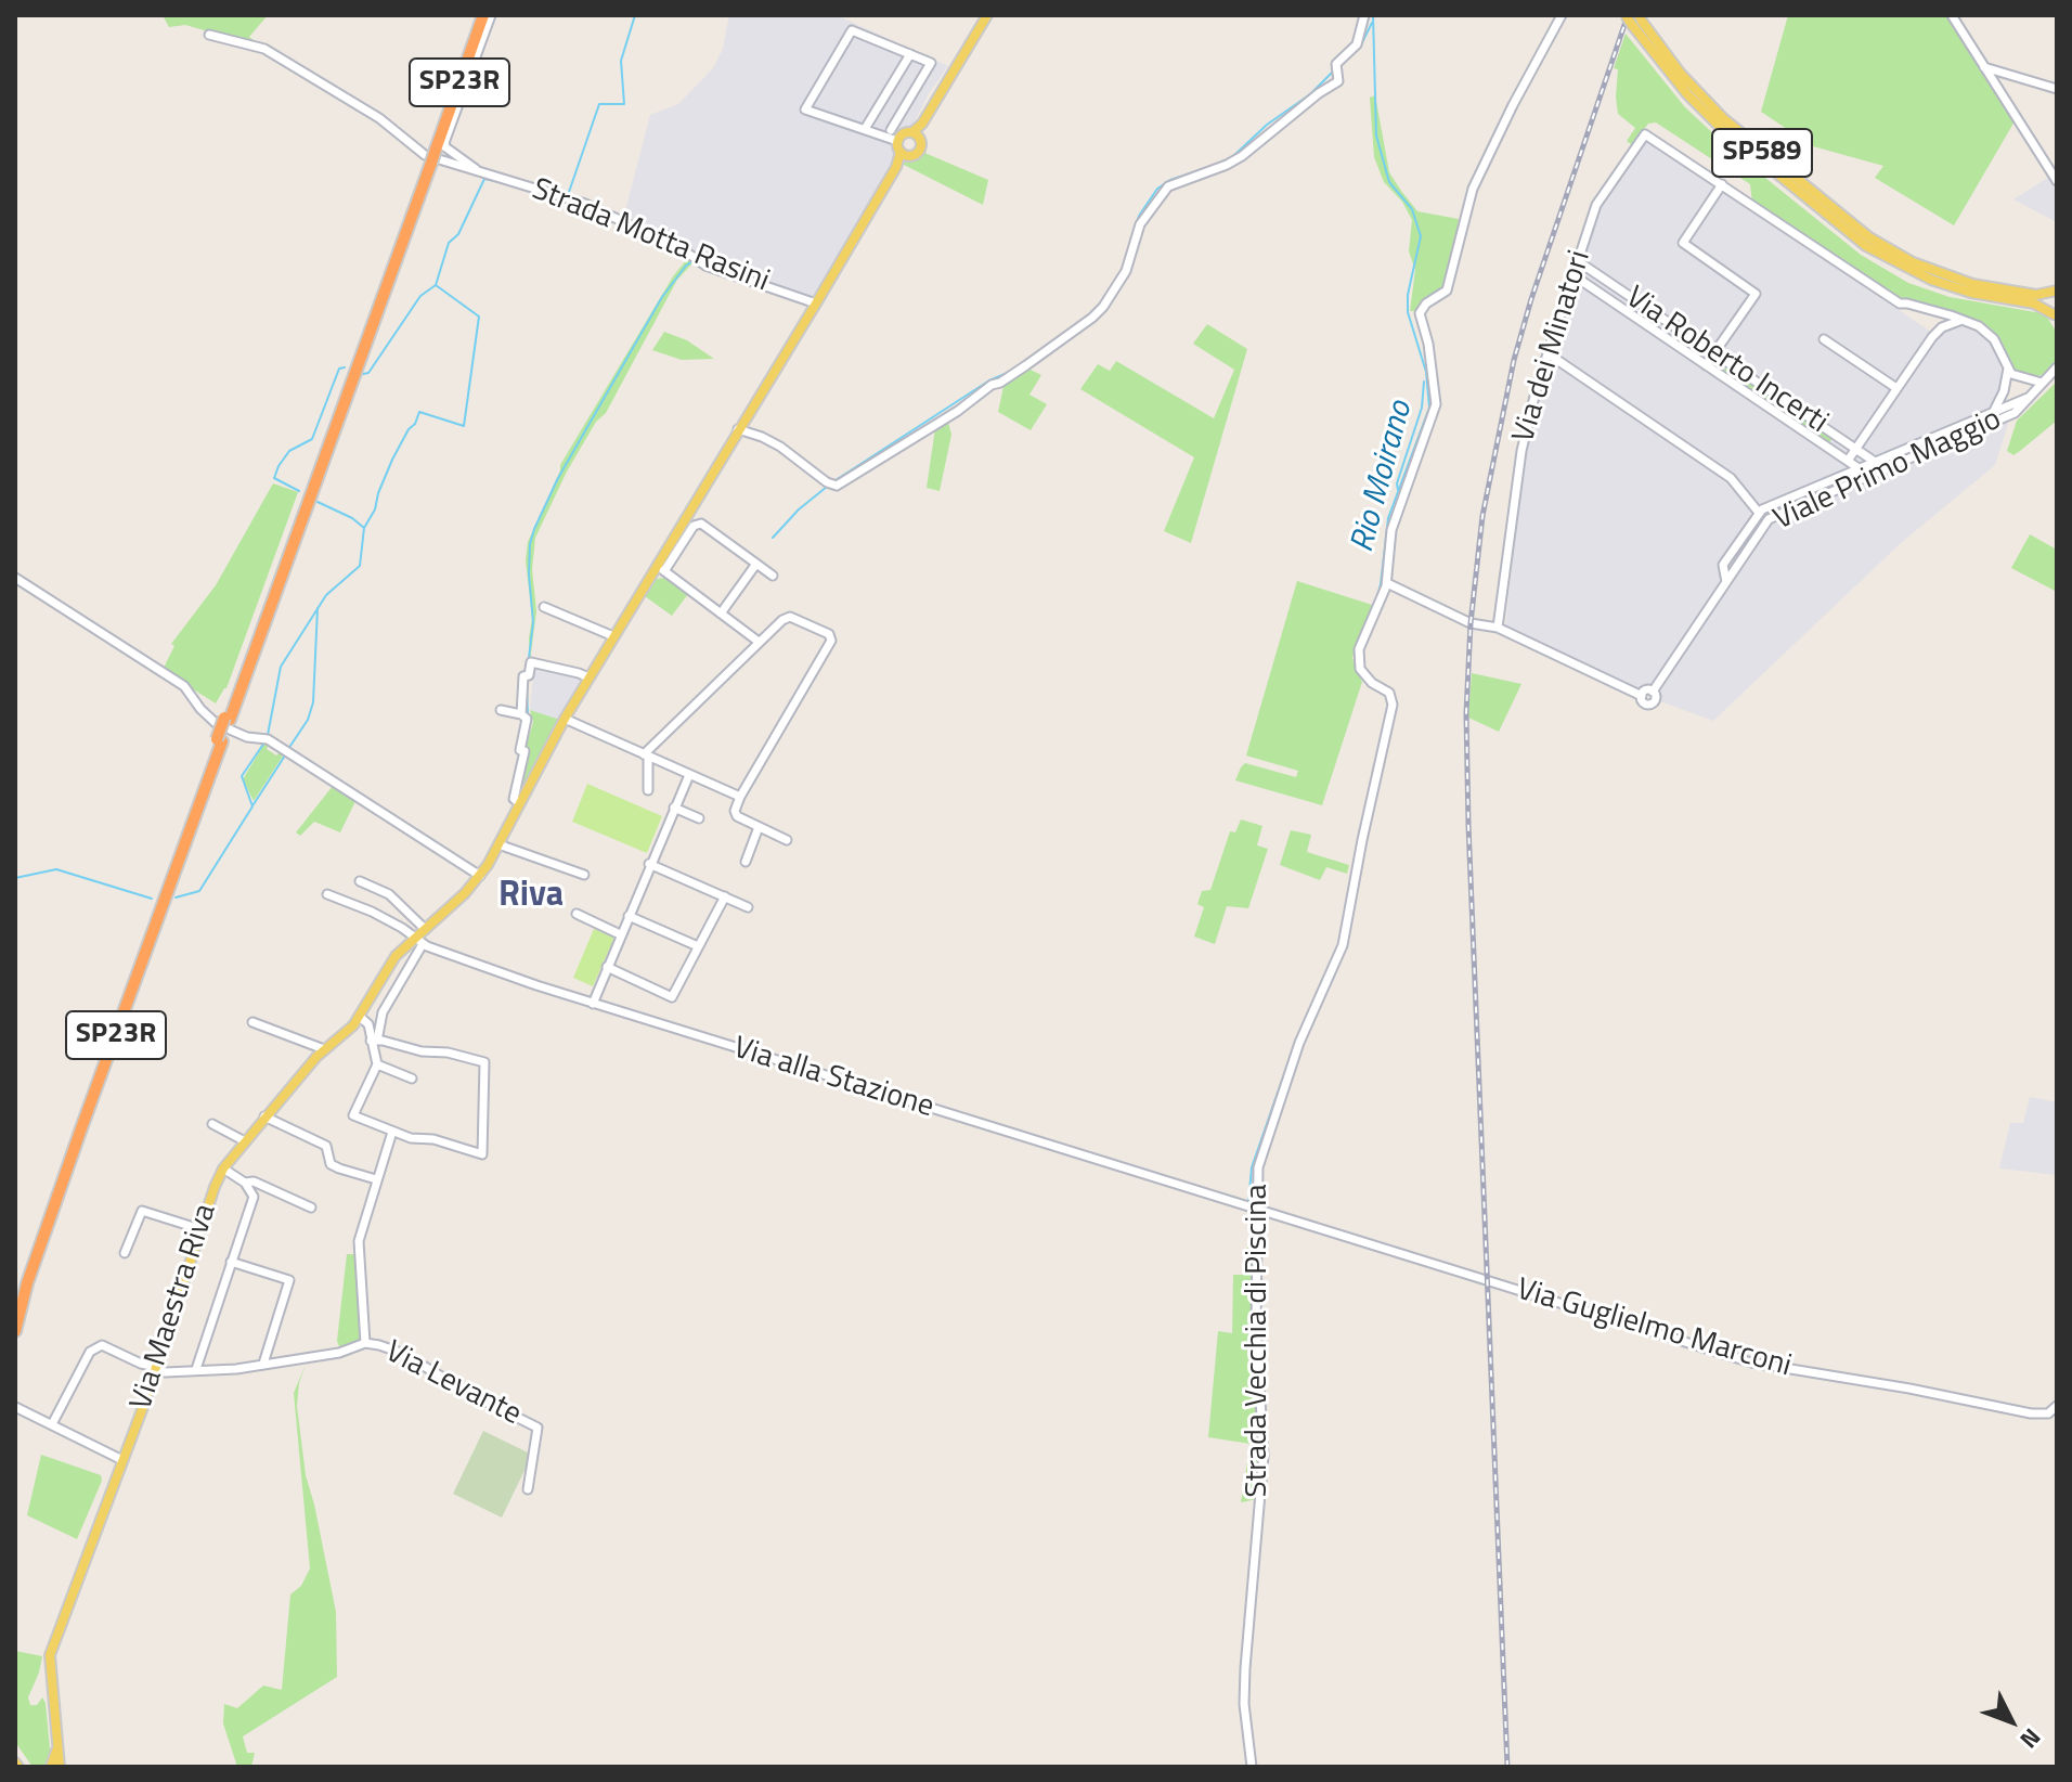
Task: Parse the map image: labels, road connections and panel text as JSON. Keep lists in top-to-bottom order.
{
  "streets": {
    "highway": ["SP23R"],
    "main road": ["SP589", "Via Maestra Riva"],
    "street": [
      "Strada Motta Rasini",
      "Via dei Minatori",
      "Via Roberto Incerti",
      "Viale Primo Maggio",
      "Via alla Stazione",
      "Via Guglielmo Marconi",
      "Strada Vecchia di Piscina",
      "Via Levante"
    ]
  },
  "crossings": [
    ["Strada Motta Rasini", "Via Maestra Riva"],
    ["Via dei Minatori", "Via Roberto Incerti"],
    ["Via Roberto Incerti", "Viale Primo Maggio"],
    ["Via alla Stazione", "Via Maestra Riva"],
    ["Via alla Stazione", "Via Guglielmo Marconi"],
    ["Via alla Stazione", "Strada Vecchia di Piscina"],
    ["Via Guglielmo Marconi", "Strada Vecchia di Piscina"]
  ],
  "districts": ["Riva"],
  "water": ["Rio Moirano"],
  "north": "bottom right"
}
